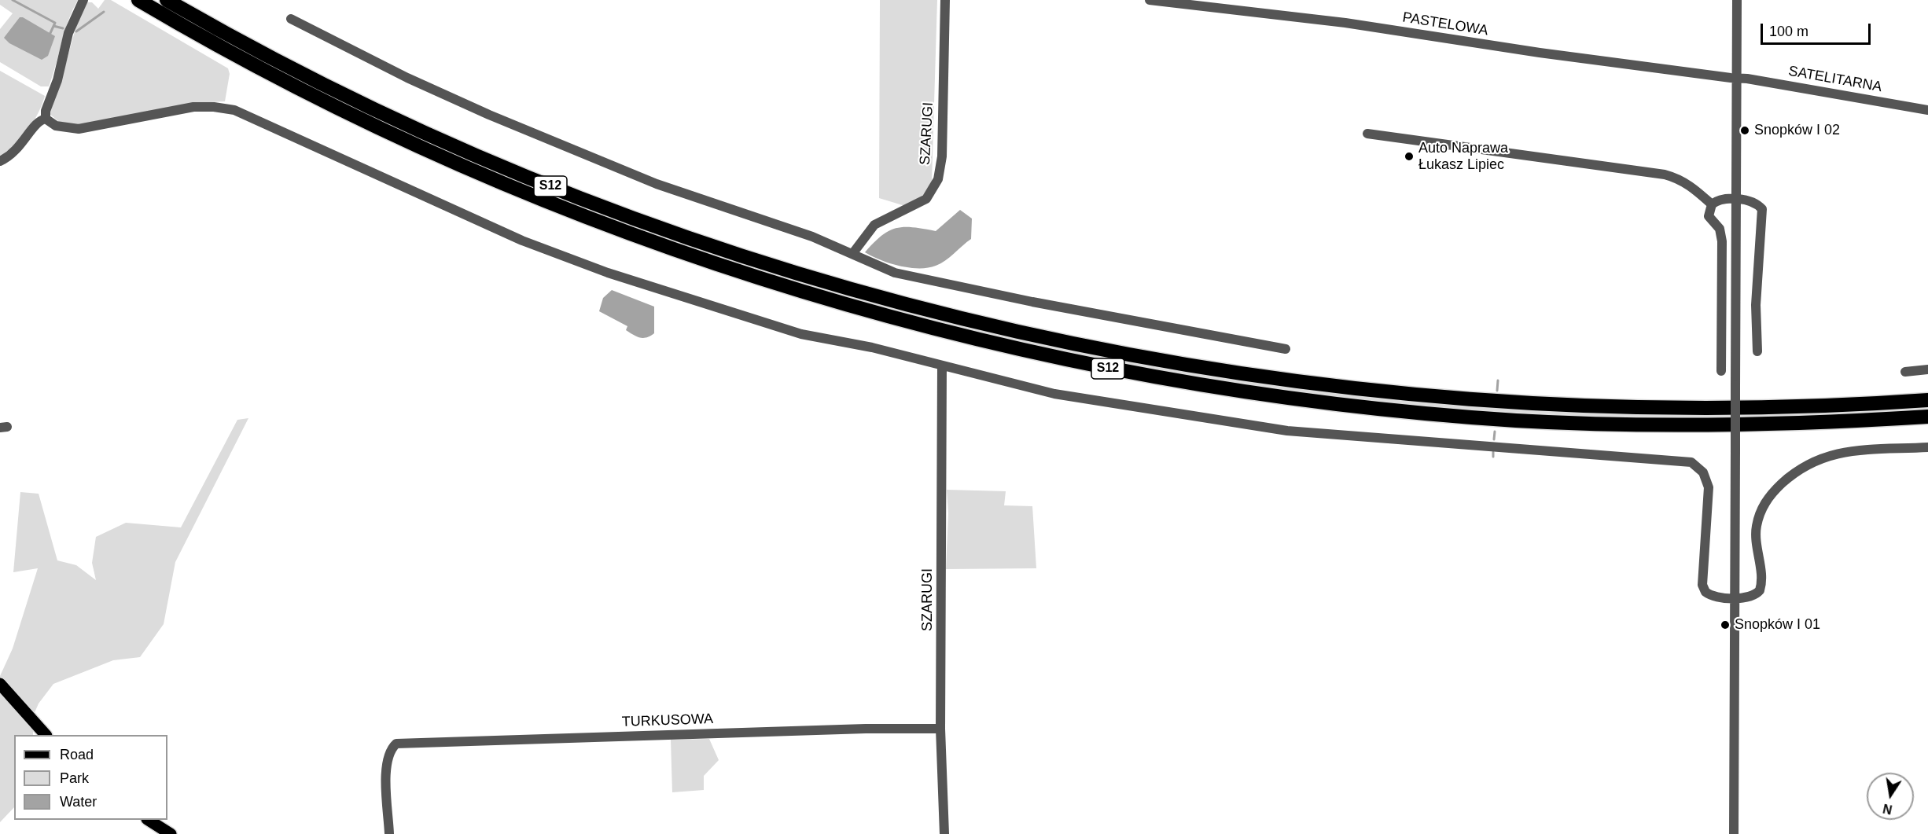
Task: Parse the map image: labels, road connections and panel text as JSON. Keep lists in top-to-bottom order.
{
  "streets": {
    "highway": ["S12"],
    "street": [
      "PASTELOWA",
      "SATELITARNA",
      "SZARUGI",
      "TURKUSOWA"
    ]
  },
  "crossings": [
    ["PASTELOWA", "SATELITARNA"],
    ["SZARUGI", "TURKUSOWA"]
  ],
  "places": ["Snopków I 02", "Auto Naprawa Łukasz Lipiec", "Snopków I 01"],
  "legend": ["Road", "Park", "Water"],
  "scale_bar": "100 m",
  "north": "bottom"
}
